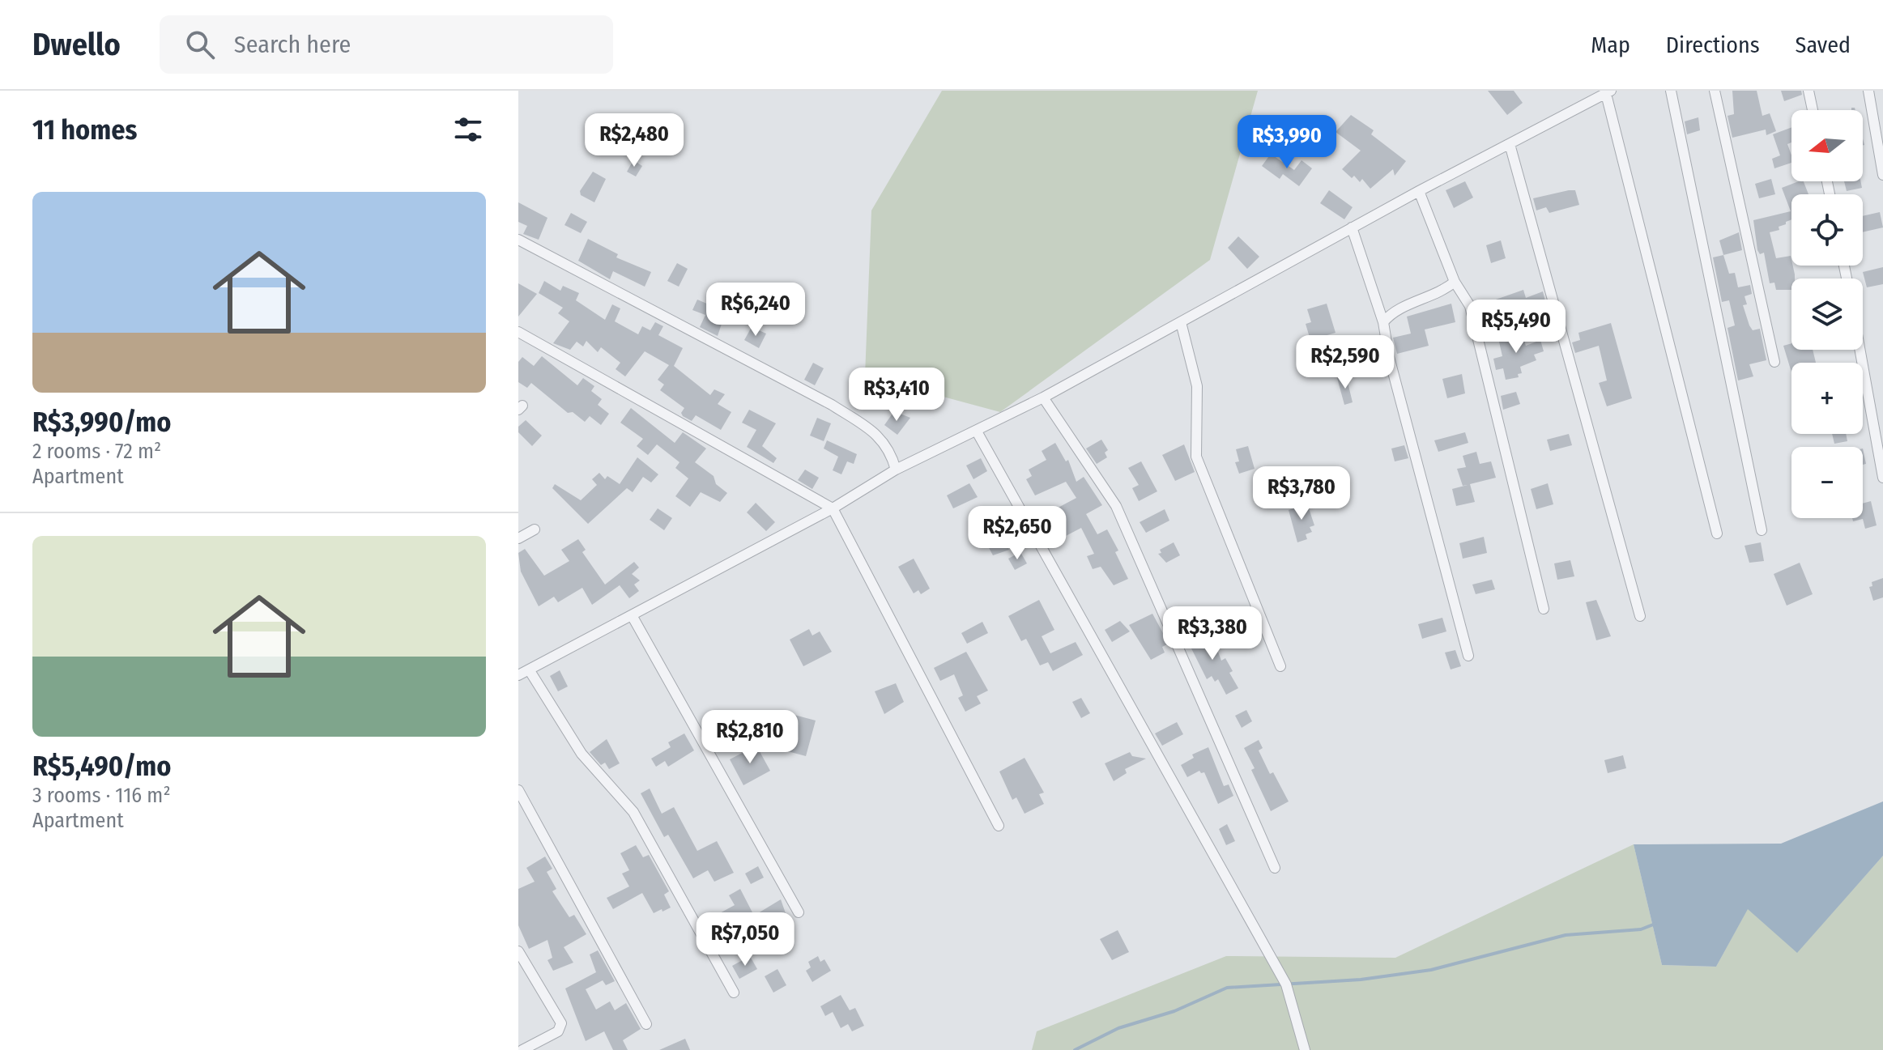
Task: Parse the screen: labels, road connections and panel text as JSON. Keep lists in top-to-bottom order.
{
  "north": "left",
  "page": {
    "header": "Dwello",
    "search": "Search here",
    "nav": ["Map", "Directions", "Saved"],
    "heading": "11 homes",
    "map_buttons": ["+", "−"],
    "price": [
      "R$2,480",
      "R$3,990",
      "R$6,240",
      "R$5,490",
      "R$2,590",
      "R$3,410",
      "R$3,780",
      "R$2,650",
      "R$3,380",
      "R$2,810",
      "R$7,050"
    ],
    "list": [
      {
        "name": "R$3,990/mo",
        "note": "2 rooms · 72 m² · Apartment"
      },
      {
        "name": "R$5,490/mo",
        "note": "3 rooms · 116 m² · Apartment"
      }
    ]
  }
}
